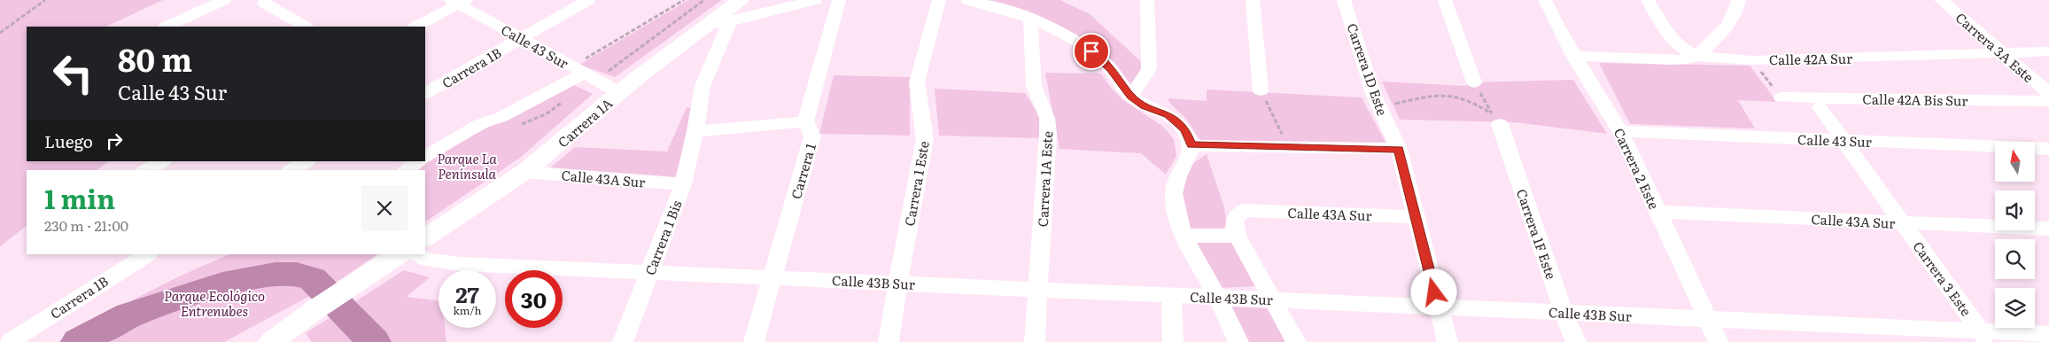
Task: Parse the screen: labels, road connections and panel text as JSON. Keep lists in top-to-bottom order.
{
  "streets": {
    "main road": ["Carrera 1A"],
    "street": [
      "Calle 43 Sur",
      "Carrera 3A Este",
      "Calle 42A Sur",
      "Carrera 1B",
      "Carrera 1D Este",
      "Calle 42A Bis Sur",
      "Carrera 2 Este",
      "Carrera 1",
      "Calle 43A Sur",
      "Carrera 1A Este",
      "Carrera 1 Este",
      "Carrera 1F Este",
      "Carrera 1 Bis",
      "Carrera 3 Este",
      "Calle 43B Sur"
    ]
  },
  "crossings": [
    ["Calle 43 Sur", "Carrera 1B"],
    ["Calle 43 Sur", "Carrera 1A"],
    ["Calle 43 Sur", "Carrera 2 Este"],
    ["Calle 43 Sur", "Carrera 3 Este"],
    ["Carrera 3A Este", "Calle 42A Sur"],
    ["Carrera 3A Este", "Calle 42A Bis Sur"],
    ["Calle 42A Sur", "Carrera 2 Este"],
    ["Carrera 1D Este", "Calle 43A Sur"],
    ["Carrera 1D Este", "Calle 43B Sur"],
    ["Carrera 1A", "Calle 43A Sur"],
    ["Carrera 2 Este", "Calle 43A Sur"],
    ["Carrera 2 Este", "Calle 43B Sur"],
    ["Carrera 1", "Calle 43B Sur"],
    ["Calle 43A Sur", "Carrera 1 Bis"],
    ["Calle 43A Sur", "Carrera 3 Este"],
    ["Carrera 1A Este", "Calle 43B Sur"],
    ["Carrera 1 Este", "Calle 43B Sur"],
    ["Carrera 1F Este", "Calle 43B Sur"],
    ["Carrera 1 Bis", "Calle 43B Sur"],
    ["Carrera 3 Este", "Calle 43B Sur"]
  ],
  "parks": ["Parque La Península", "Parque Ecológico Entrenubes"],
  "north": "top",
  "page": {
    "turn": ["80 m", "Calle 43 Sur"],
    "then": "Luego",
    "heading": ["1 min", "230 m · 21:00"],
    "speed": "27 km/h",
    "limit": "30"
  }
}
